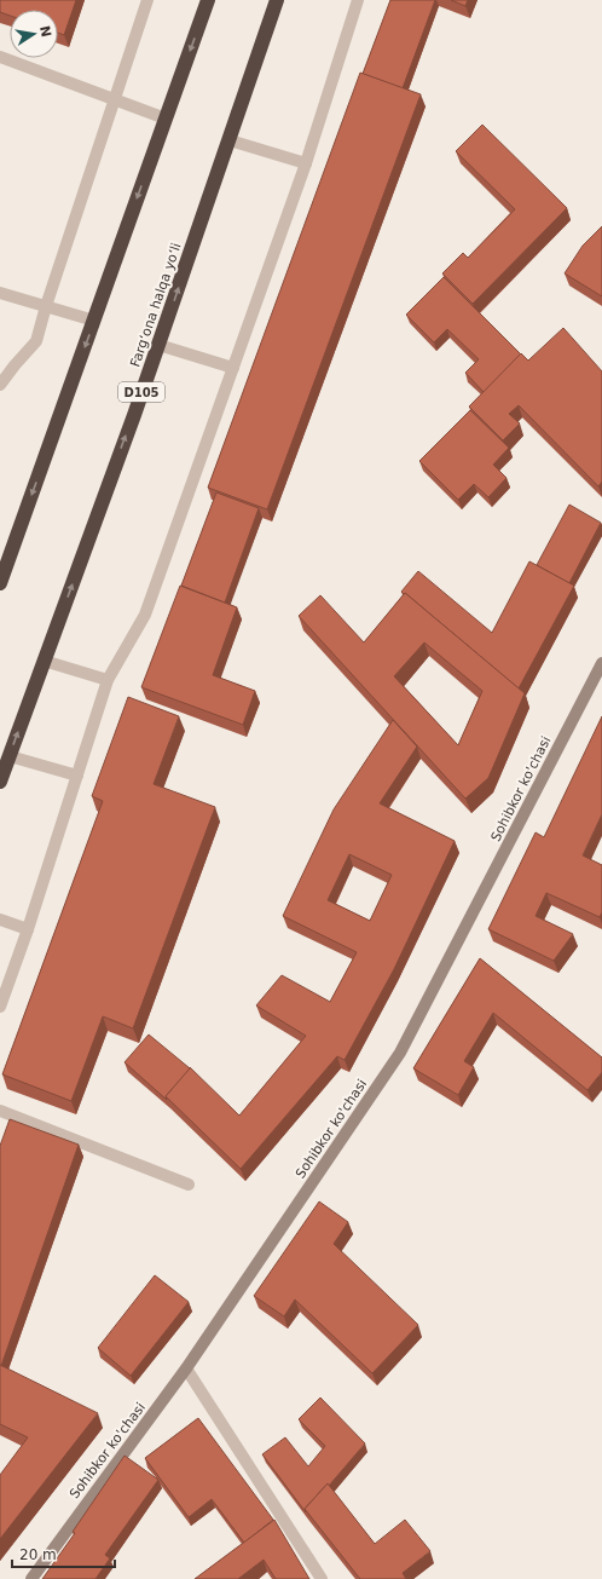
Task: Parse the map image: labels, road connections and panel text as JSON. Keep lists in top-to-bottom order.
{
  "streets": {
    "highway": ["Farg‘ona halqa yo‘li", "D105"],
    "street": ["Sohibkor ko'chasi"]
  },
  "scale_bar": "20 m",
  "north": "right"
}
